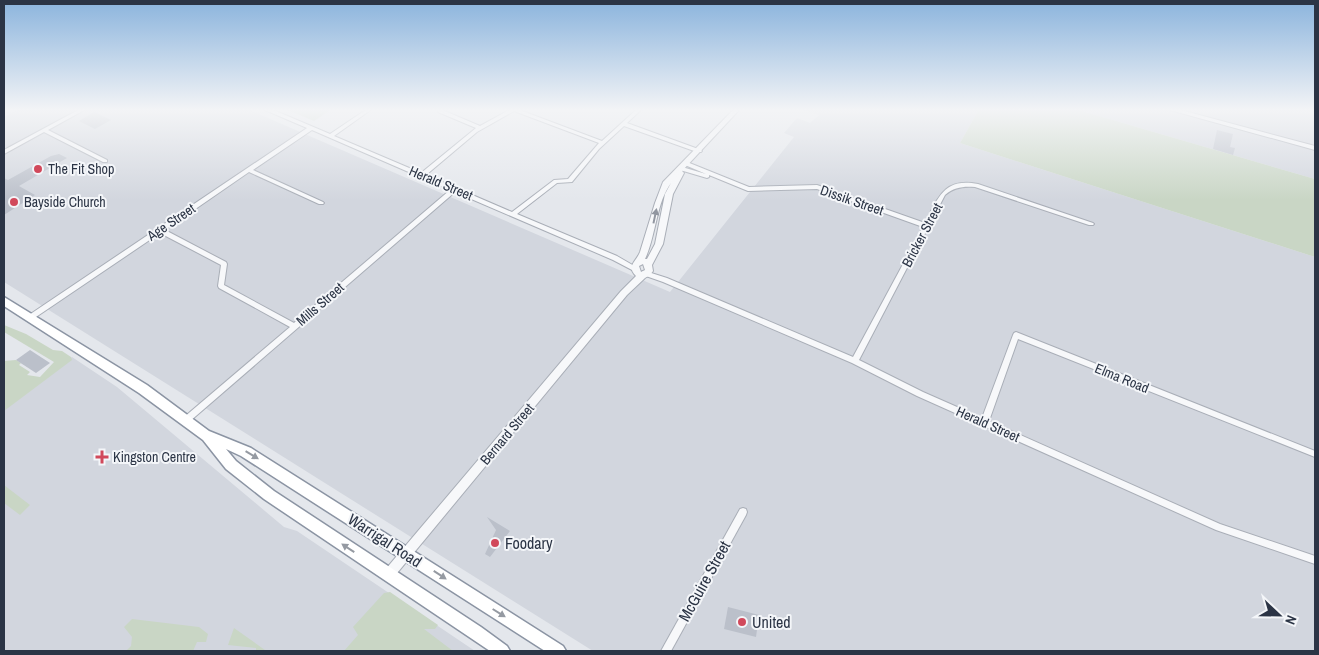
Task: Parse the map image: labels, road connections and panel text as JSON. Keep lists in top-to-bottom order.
{
  "streets": {
    "highway": ["Warrigal Road"],
    "street": [
      "Herald Street",
      "Dissik Street",
      "Age Street",
      "Bricker Street",
      "Mills Street",
      "Elma Road",
      "Bernard Street",
      "McGuire Street"
    ]
  },
  "crossings": [
    ["Herald Street", "Bricker Street"],
    ["Herald Street", "Mills Street"],
    ["Herald Street", "Elma Road"],
    ["Herald Street", "Bernard Street"],
    ["Dissik Street", "Bricker Street"],
    ["Dissik Street", "Bernard Street"],
    ["Age Street", "Warrigal Road"],
    ["Mills Street", "Warrigal Road"],
    ["Bernard Street", "Warrigal Road"]
  ],
  "places": {
    "other": [
      "The Fit Shop",
      "Bayside Church",
      "Foodary",
      "United"
    ],
    "health": ["Kingston Centre"]
  },
  "north": "right"
}
